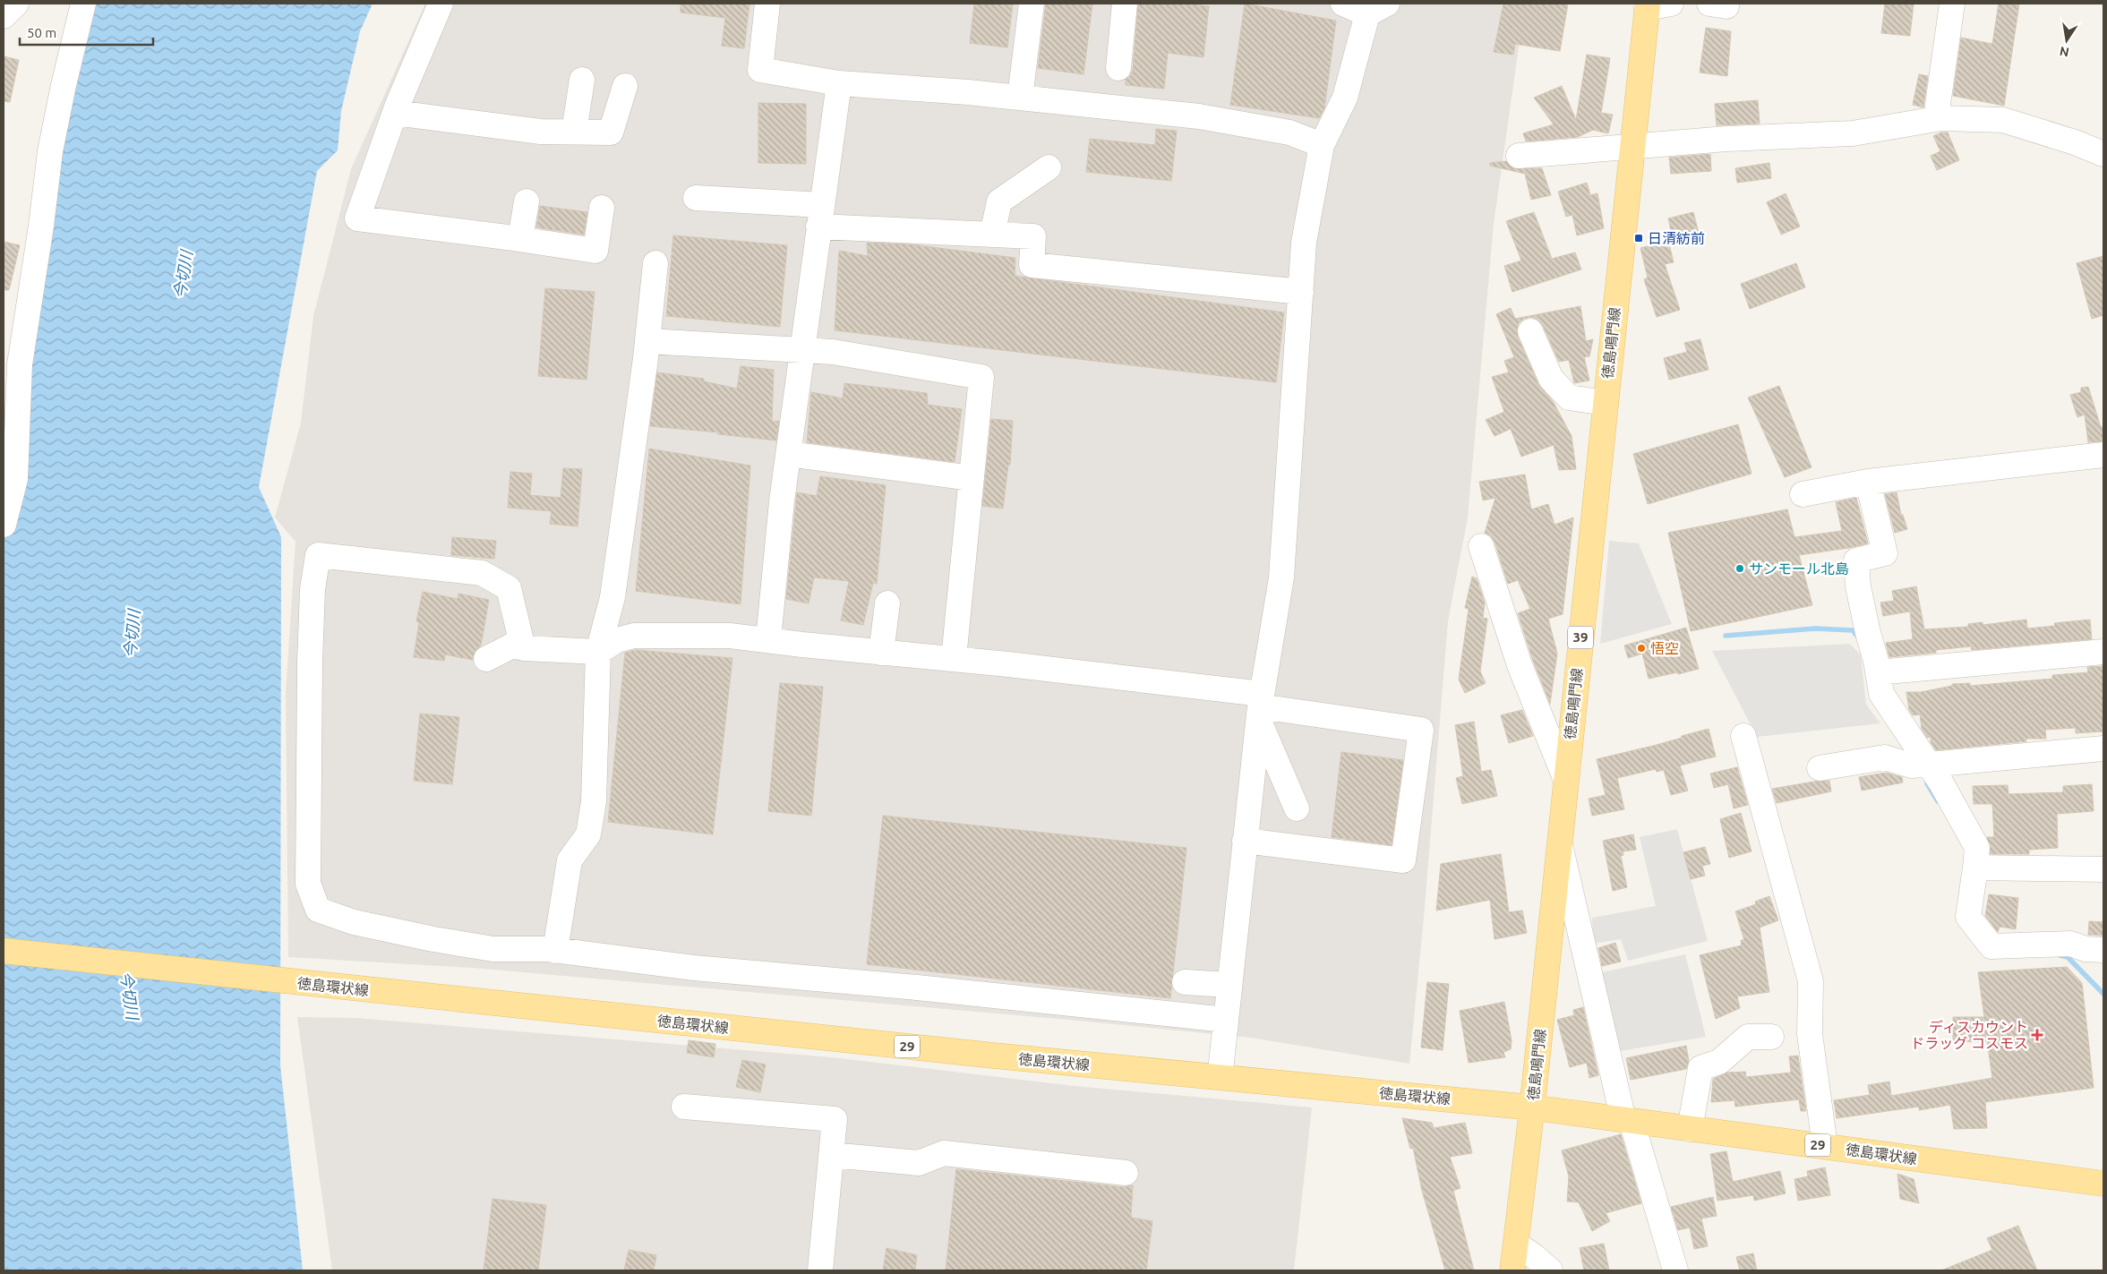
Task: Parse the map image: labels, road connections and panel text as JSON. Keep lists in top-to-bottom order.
{
  "streets": {
    "main road": [
      "徳島鳴門線",
      "39",
      "徳島環状線",
      "29"
    ]
  },
  "crossings": [
    ["徳島鳴門線", "徳島環状線"]
  ],
  "water": ["今切川"],
  "places": {
    "transit": ["日清紡前"],
    "other": ["サンモール北島", "悟空"],
    "health": ["ディスカウント ドラッグ コスモス"]
  },
  "scale_bar": "50 m",
  "north": "bottom"
}
